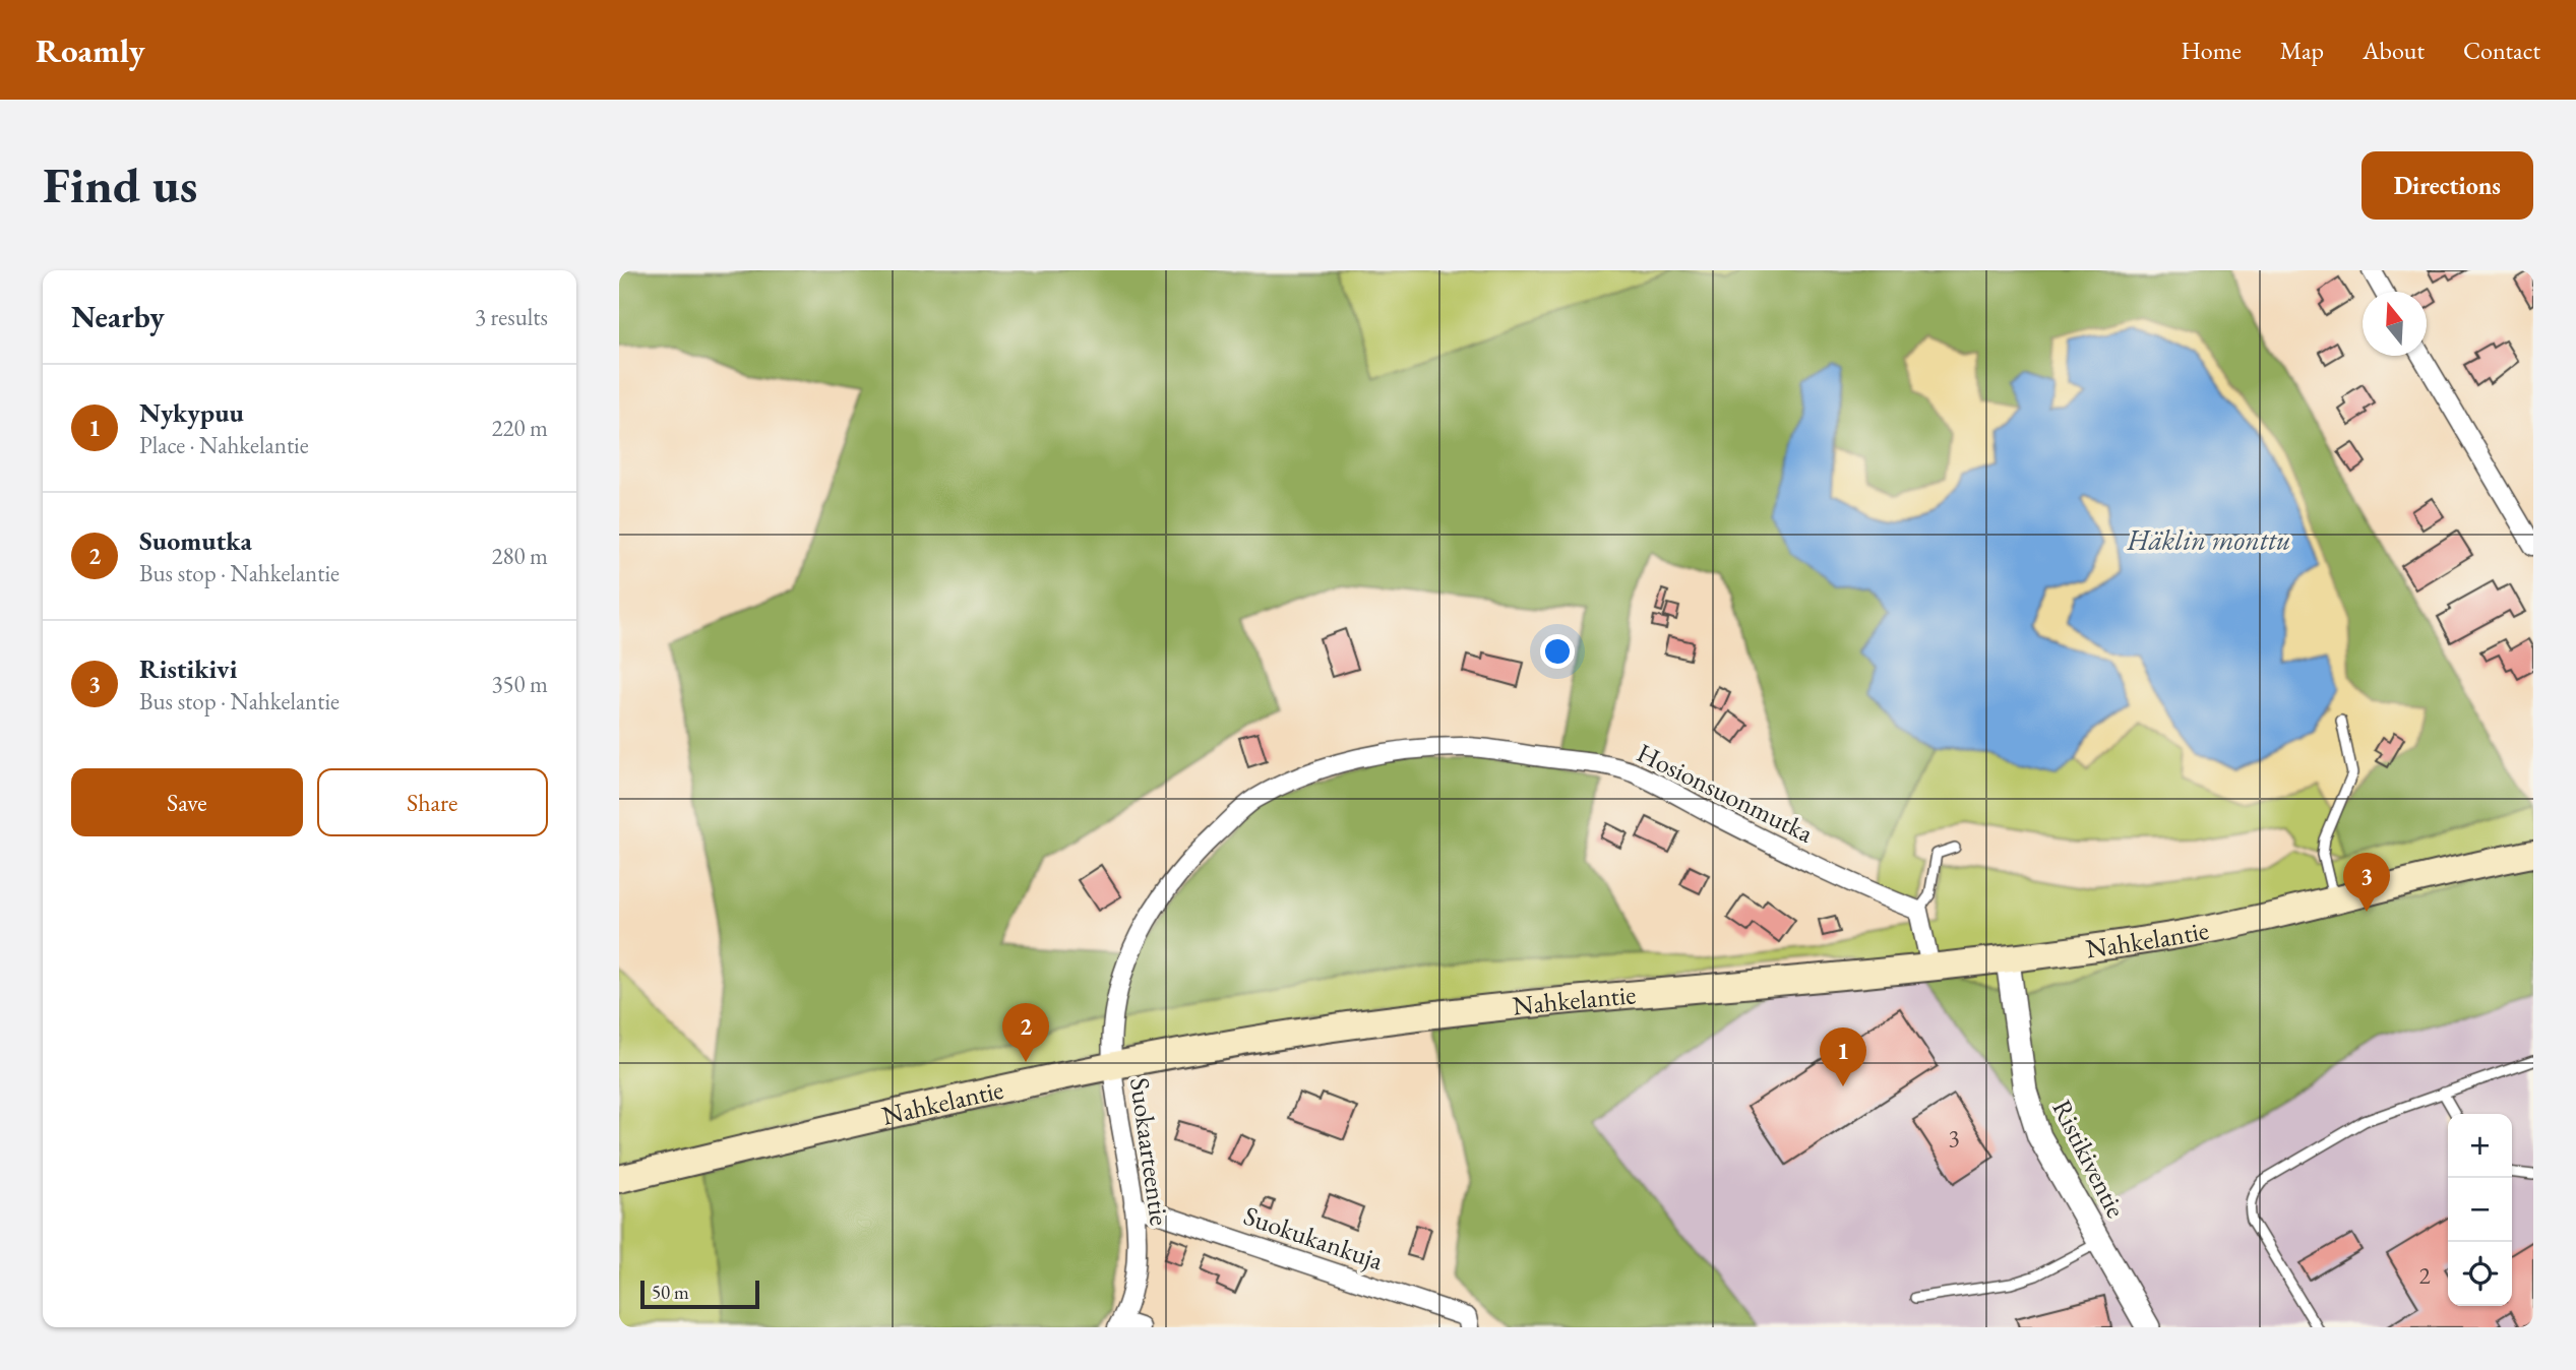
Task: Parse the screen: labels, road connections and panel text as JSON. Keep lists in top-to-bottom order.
{
  "streets": {
    "main road": ["Nahkelantie"],
    "street": [
      "Hosionsuonmutka",
      "Suokaarteentie",
      "Ristikiventie",
      "Suokukankuja"
    ]
  },
  "crossings": [
    ["Hosionsuonmutka", "Nahkelantie"],
    ["Hosionsuonmutka", "Suokaarteentie"],
    ["Nahkelantie", "Suokaarteentie"],
    ["Nahkelantie", "Ristikiventie"],
    ["Suokaarteentie", "Suokukankuja"]
  ],
  "water": ["Häklin monttu"],
  "house_numbers": ["3", "2"],
  "scale_bar": "50 m",
  "north": "top",
  "page": {
    "header": "Roamly",
    "nav": [
      "Home",
      "Map",
      "About",
      "Contact"
    ],
    "buttons": [
      "Directions",
      ["Save", "Share"]
    ],
    "title": "Find us",
    "heading": ["Nearby", "3 results"],
    "list": [
      {
        "mark": "1",
        "name": "Nykypuu",
        "note": "Place · Nahkelantie",
        "value": "220 m"
      },
      {
        "mark": "2",
        "name": "Suomutka",
        "note": "Bus stop · Nahkelantie",
        "value": "280 m"
      },
      {
        "mark": "3",
        "name": "Ristikivi",
        "note": "Bus stop · Nahkelantie",
        "value": "350 m"
      }
    ],
    "pins": ["3", "2", "1"],
    "map_buttons": ["+", "−"],
    "scale": "50 m"
  }
}
